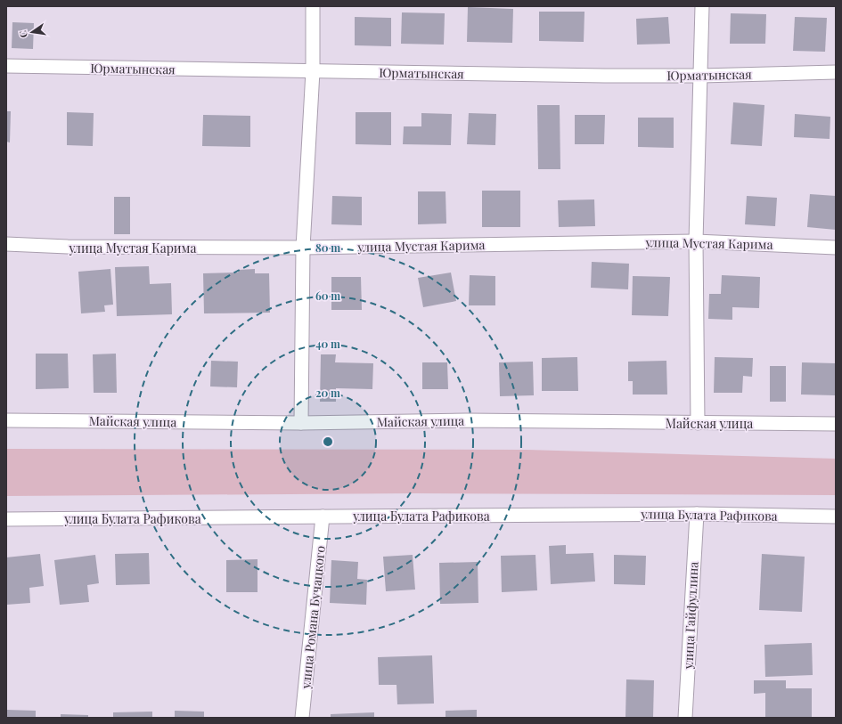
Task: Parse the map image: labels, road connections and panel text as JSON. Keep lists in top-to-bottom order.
{
  "streets": {
    "street": [
      "Юрматынская",
      "улица Мустая Карима",
      "Майская улица",
      "улица Булата Рафикова",
      "улица Гайфуллина",
      "улица Романа Бучацкого"
    ]
  },
  "crossings": [
    ["улица Булата Рафикова", "улица Гайфуллина"],
    ["улица Булата Рафикова", "улица Романа Бучацкого"]
  ],
  "north": "left",
  "rings": [
    "80 m",
    "60 m",
    "40 m",
    "20 m"
  ]
}
